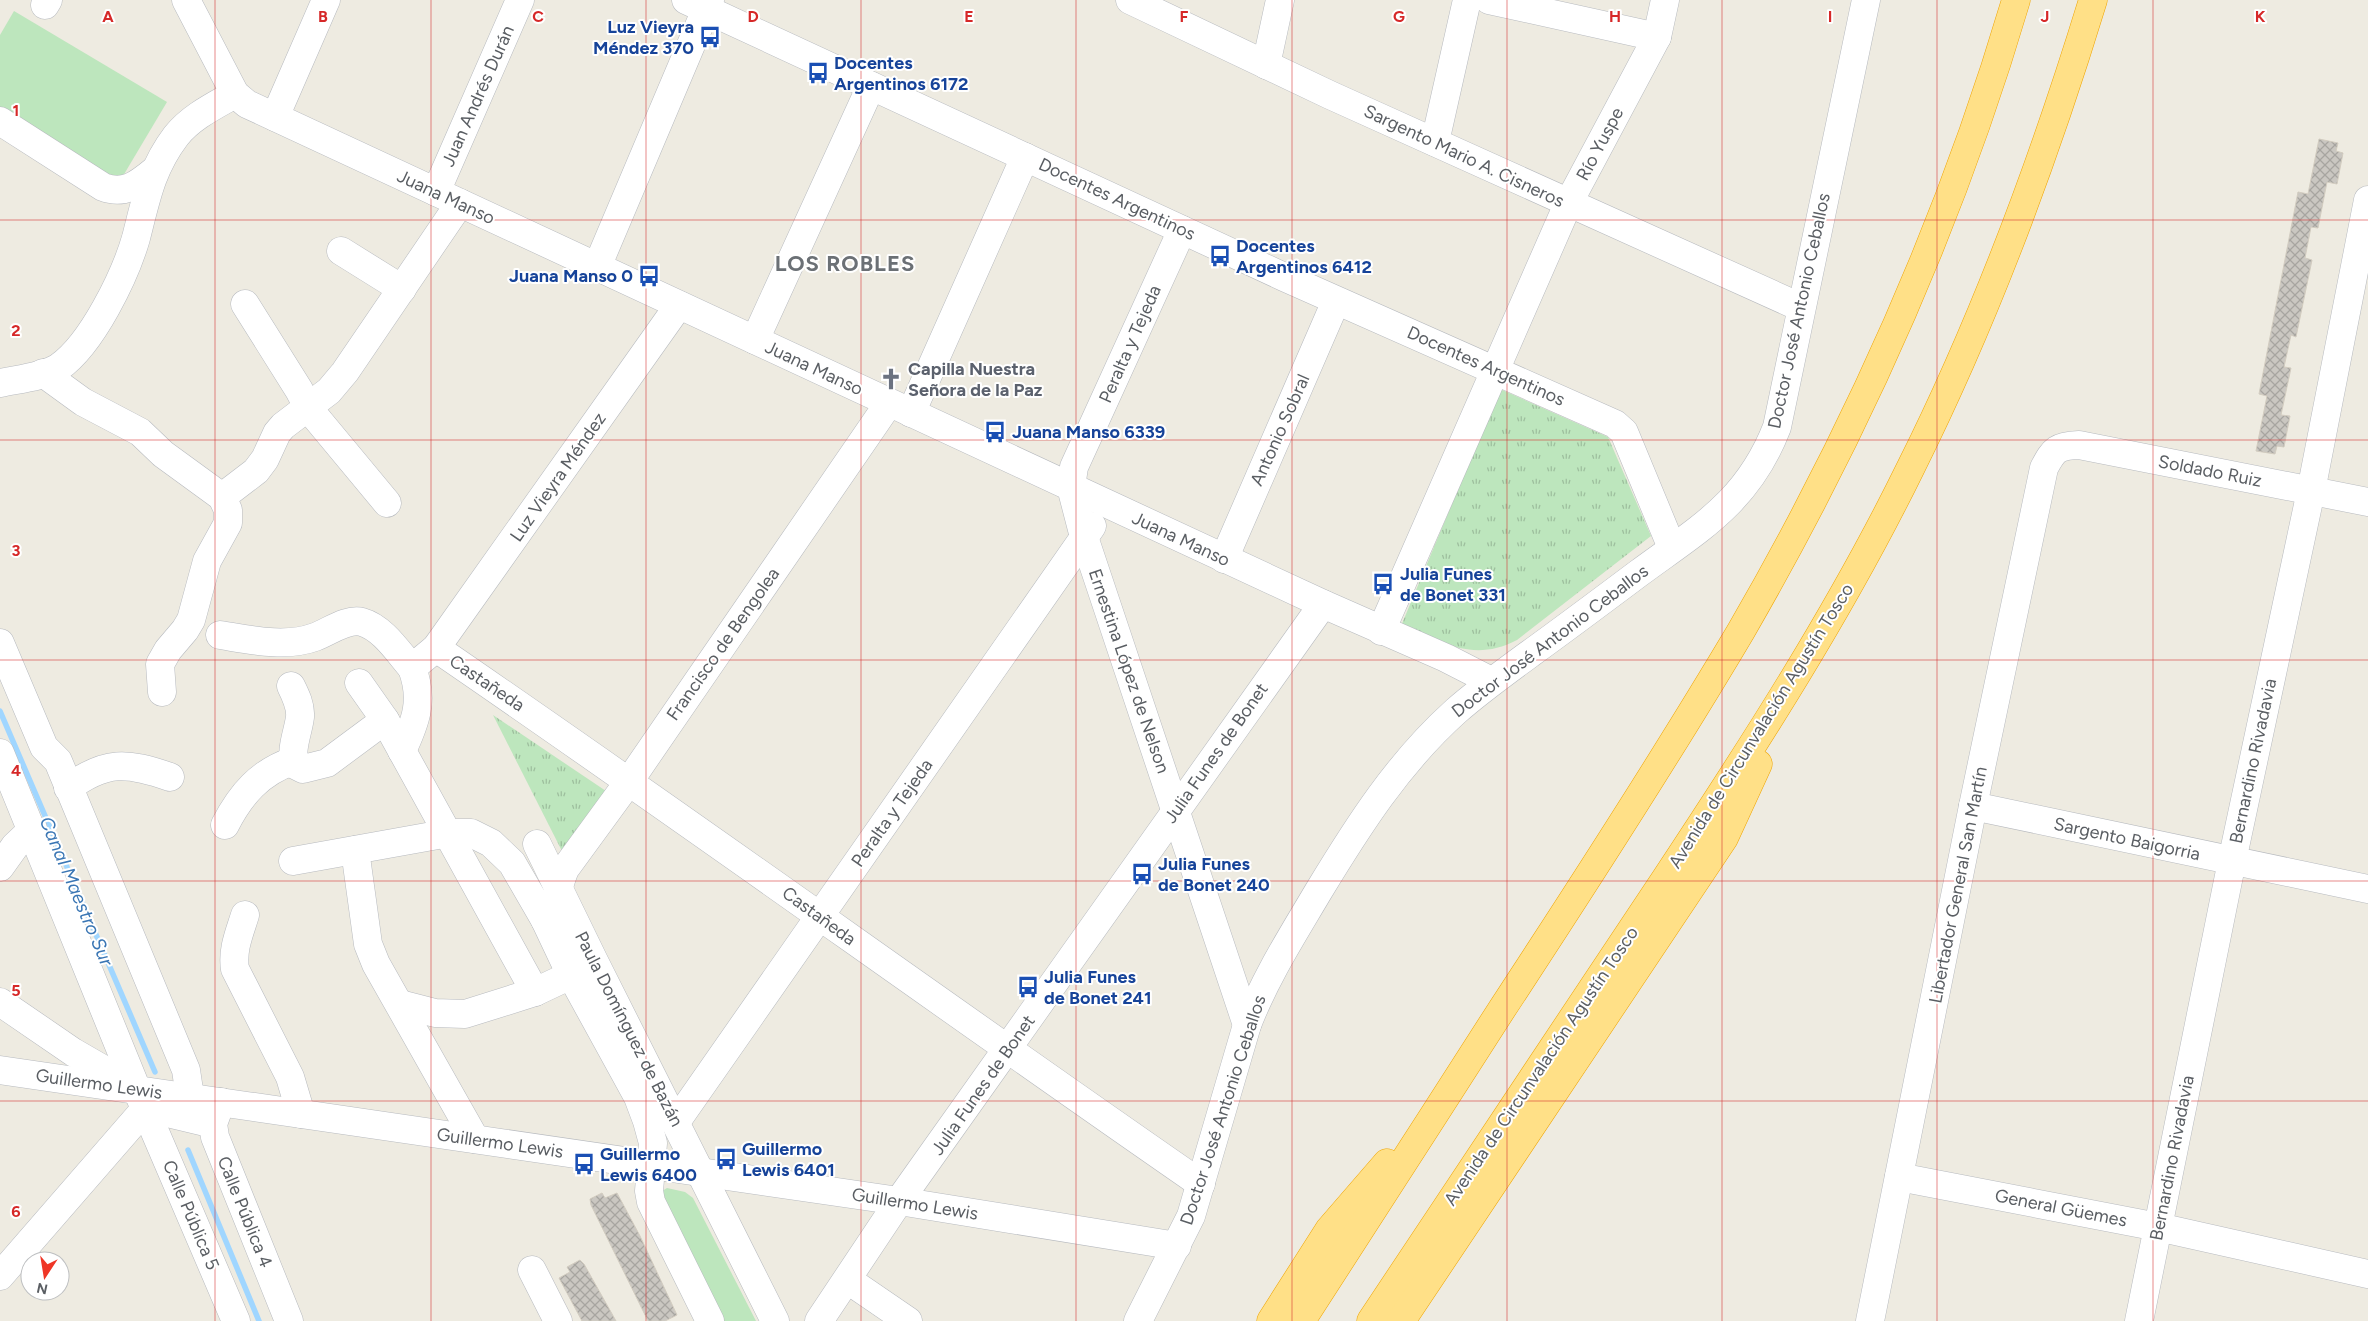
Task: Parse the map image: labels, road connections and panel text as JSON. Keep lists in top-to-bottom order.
{
  "streets": {
    "highway": ["Avenida de Circunvalación Agustín Tosco"],
    "street": [
      "Juan Andrés Durán",
      "Río Yuspe",
      "Sargento Mario A. Cisneros",
      "Juana Manso",
      "Docentes Argentinos",
      "Doctor José Antonio Ceballos",
      "Peralta y Tejeda",
      "Antonio Sobral",
      "Soldado Ruiz",
      "Luz Vieyra Méndez",
      "Francisco de Bengolea",
      "Ernestina López de Nelson",
      "Castañeda",
      "Julia Funes de Bonet",
      "Bernardino Rivadavia",
      "Sargento Baigorria",
      "Libertador General San Martín",
      "Paula Domínguez de Bazán",
      "Guillermo Lewis",
      "General Güemes",
      "Calle Pública 4",
      "Calle Pública 5"
    ]
  },
  "crossings": [
    ["Juan Andrés Durán", "Juana Manso"],
    ["Río Yuspe", "Sargento Mario A. Cisneros"],
    ["Río Yuspe", "Docentes Argentinos"],
    ["Sargento Mario A. Cisneros", "Doctor José Antonio Ceballos"],
    ["Juana Manso", "Doctor José Antonio Ceballos"],
    ["Juana Manso", "Peralta y Tejeda"],
    ["Juana Manso", "Antonio Sobral"],
    ["Juana Manso", "Luz Vieyra Méndez"],
    ["Juana Manso", "Francisco de Bengolea"],
    ["Juana Manso", "Ernestina López de Nelson"],
    ["Juana Manso", "Julia Funes de Bonet"],
    ["Docentes Argentinos", "Doctor José Antonio Ceballos"],
    ["Docentes Argentinos", "Peralta y Tejeda"],
    ["Docentes Argentinos", "Antonio Sobral"],
    ["Docentes Argentinos", "Francisco de Bengolea"],
    ["Doctor José Antonio Ceballos", "Ernestina López de Nelson"],
    ["Doctor José Antonio Ceballos", "Castañeda"],
    ["Doctor José Antonio Ceballos", "Guillermo Lewis"],
    ["Peralta y Tejeda", "Ernestina López de Nelson"],
    ["Peralta y Tejeda", "Castañeda"],
    ["Peralta y Tejeda", "Paula Domínguez de Bazán"],
    ["Soldado Ruiz", "Bernardino Rivadavia"],
    ["Soldado Ruiz", "Libertador General San Martín"],
    ["Luz Vieyra Méndez", "Castañeda"],
    ["Francisco de Bengolea", "Castañeda"],
    ["Francisco de Bengolea", "Paula Domínguez de Bazán"],
    ["Ernestina López de Nelson", "Julia Funes de Bonet"],
    ["Castañeda", "Julia Funes de Bonet"],
    ["Julia Funes de Bonet", "Guillermo Lewis"],
    ["Bernardino Rivadavia", "Sargento Baigorria"],
    ["Bernardino Rivadavia", "General Güemes"],
    ["Sargento Baigorria", "Libertador General San Martín"],
    ["Libertador General San Martín", "General Güemes"],
    ["Paula Domínguez de Bazán", "Guillermo Lewis"],
    ["Guillermo Lewis", "Calle Pública 4"],
    ["Guillermo Lewis", "Calle Pública 5"]
  ],
  "districts": ["LOS ROBLES"],
  "water": ["Canal Maestro Sur"],
  "places": {
    "bus stop": [
      "Luz Vieyra Méndez 370",
      "Docentes Argentinos 6172",
      "Docentes Argentinos 6412",
      "Juana Manso 0",
      "Juana Manso 6339",
      "Julia Funes de Bonet 331",
      "Julia Funes de Bonet 240",
      "Julia Funes de Bonet 241",
      "Guillermo Lewis 6401",
      "Guillermo Lewis 6400"
    ],
    "church": ["Capilla Nuestra Señora de la Paz"]
  },
  "north": "bottom",
  "grid": {
    "columns": [
      "A",
      "B",
      "C",
      "D",
      "E",
      "F",
      "G",
      "H",
      "I",
      "J",
      "K"
    ],
    "rows": [
      "1",
      "2",
      "3",
      "4",
      "5",
      "6"
    ]
  }
}
